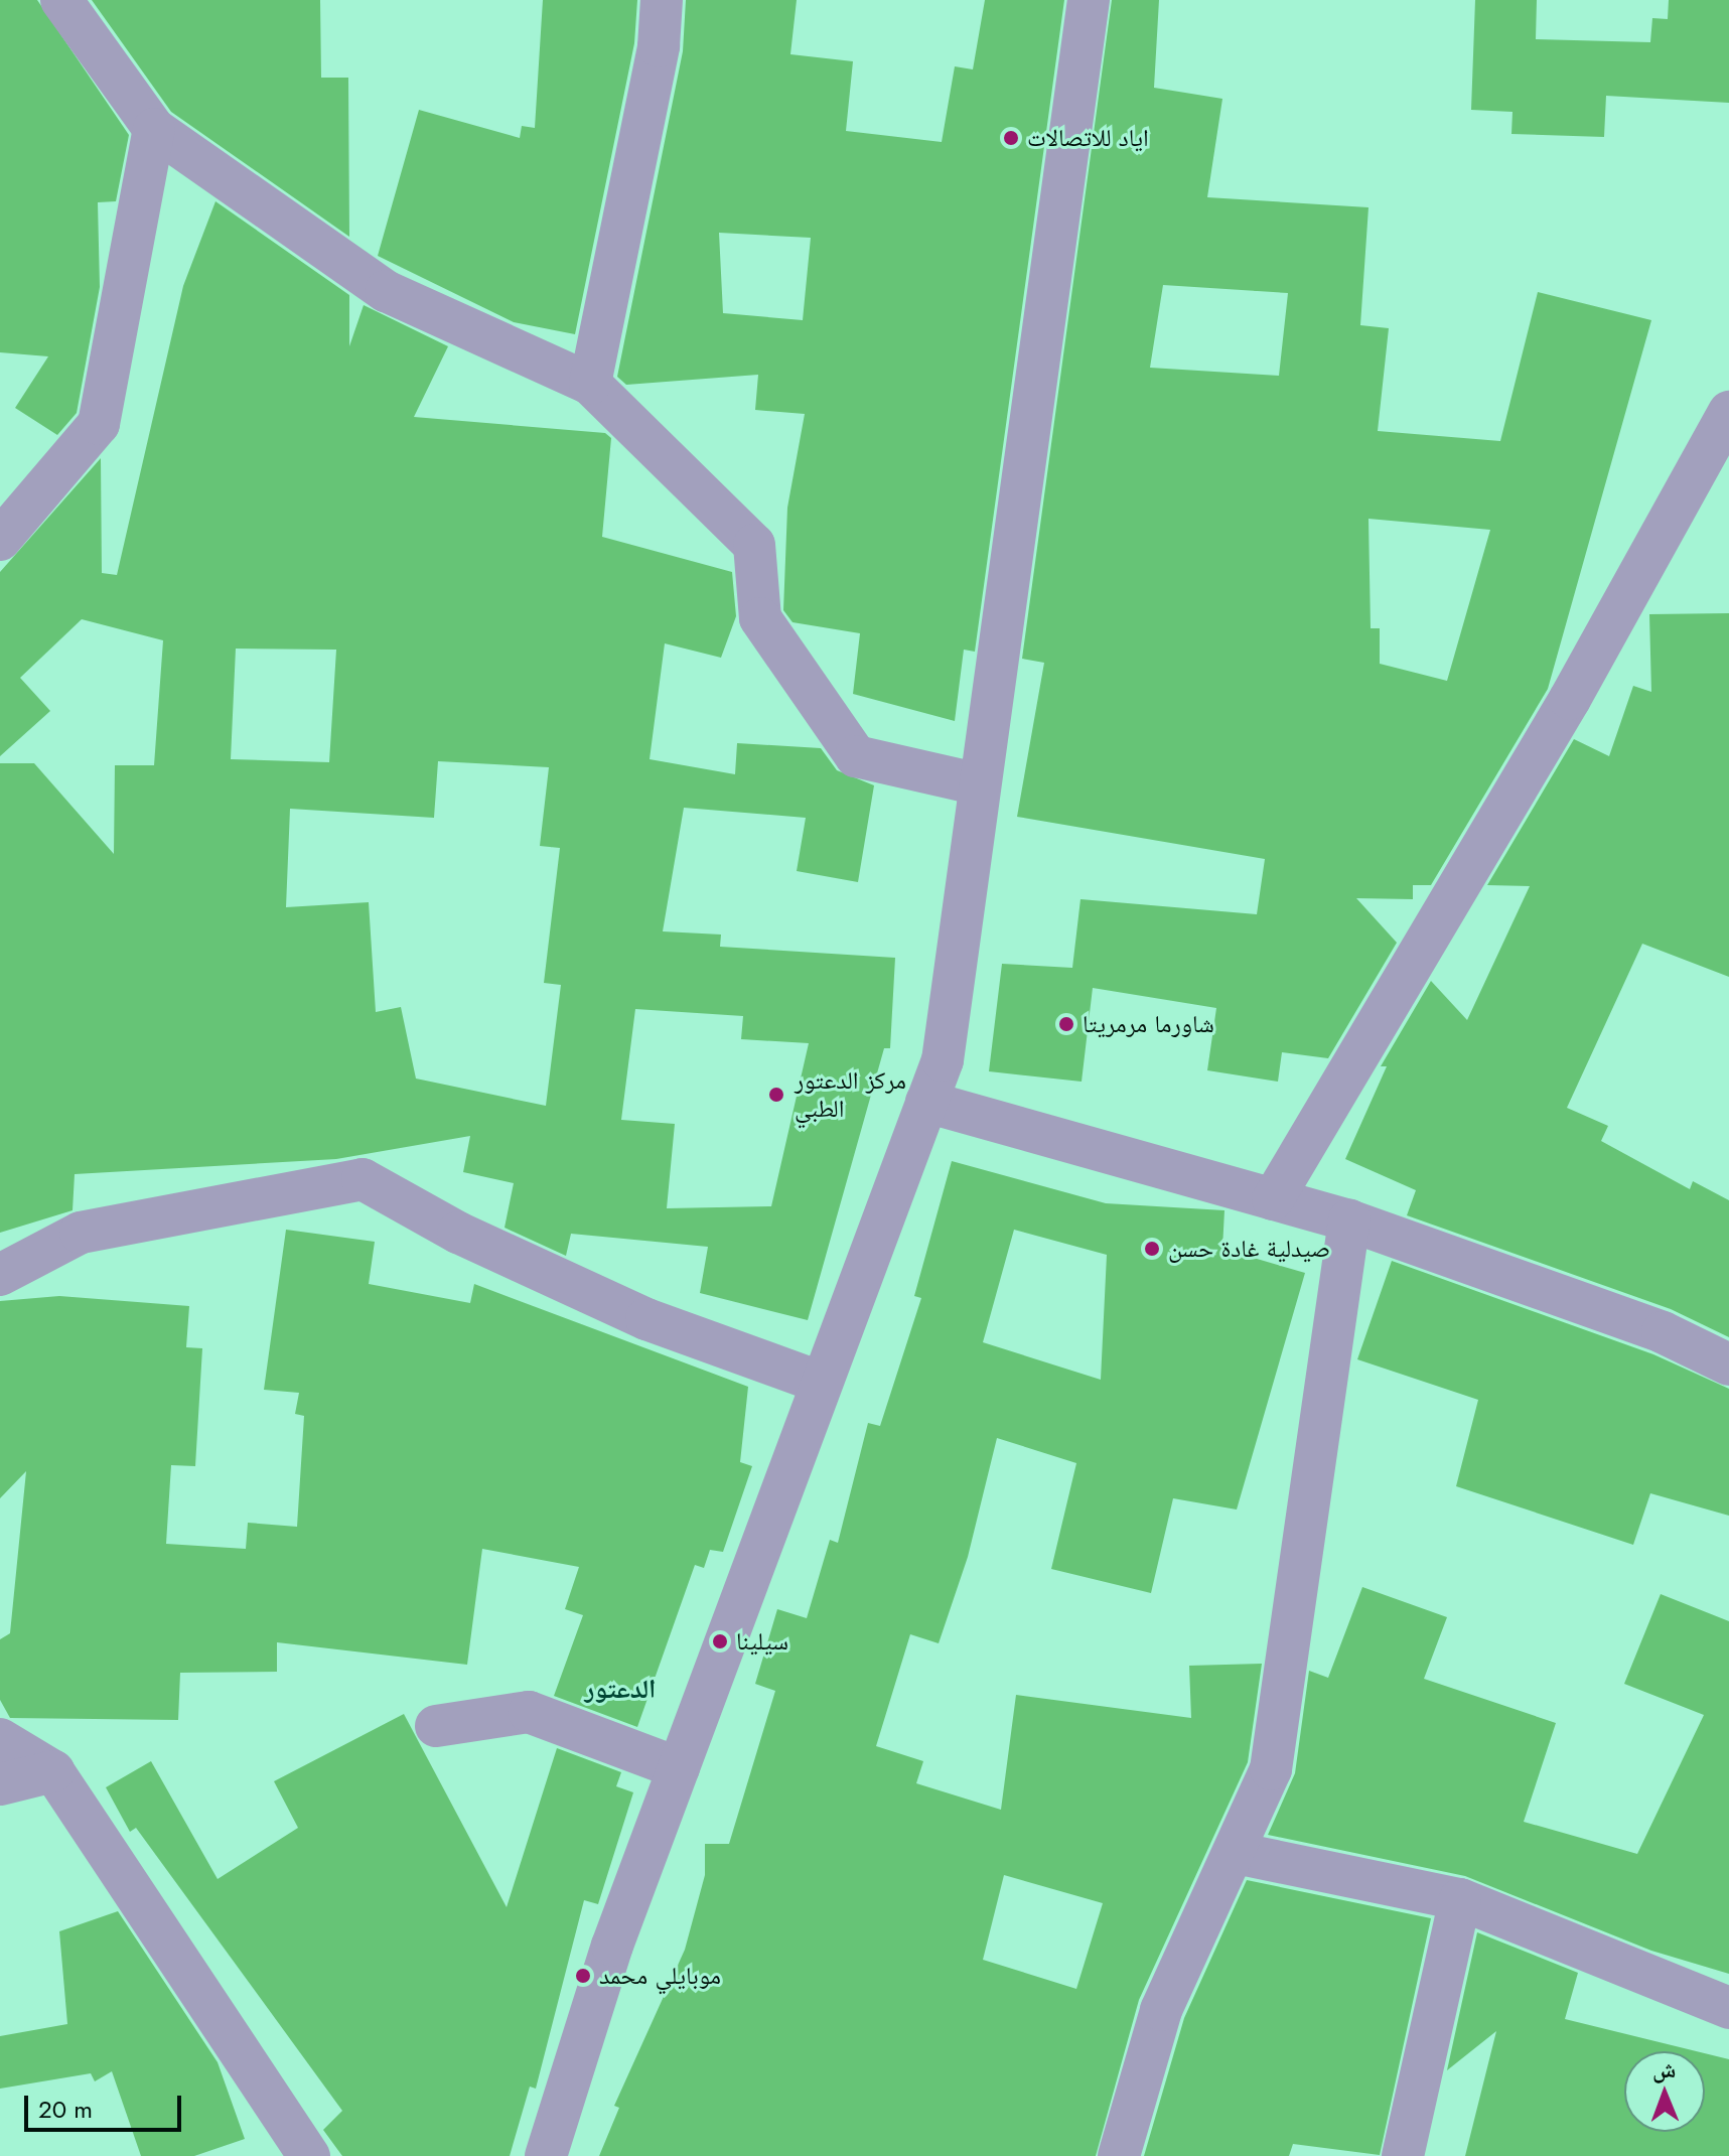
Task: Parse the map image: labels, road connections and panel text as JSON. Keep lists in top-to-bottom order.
{
  "districts": ["الدعتور"],
  "places": [
    "اياد للاتصالات",
    "شاورما مرمريتا",
    "مركز الدعتور الطبي",
    "صيدلية غادة حسن",
    "سيلينا",
    "موبايلي محمد"
  ],
  "scale_bar": "20 m",
  "north": "top"
}
